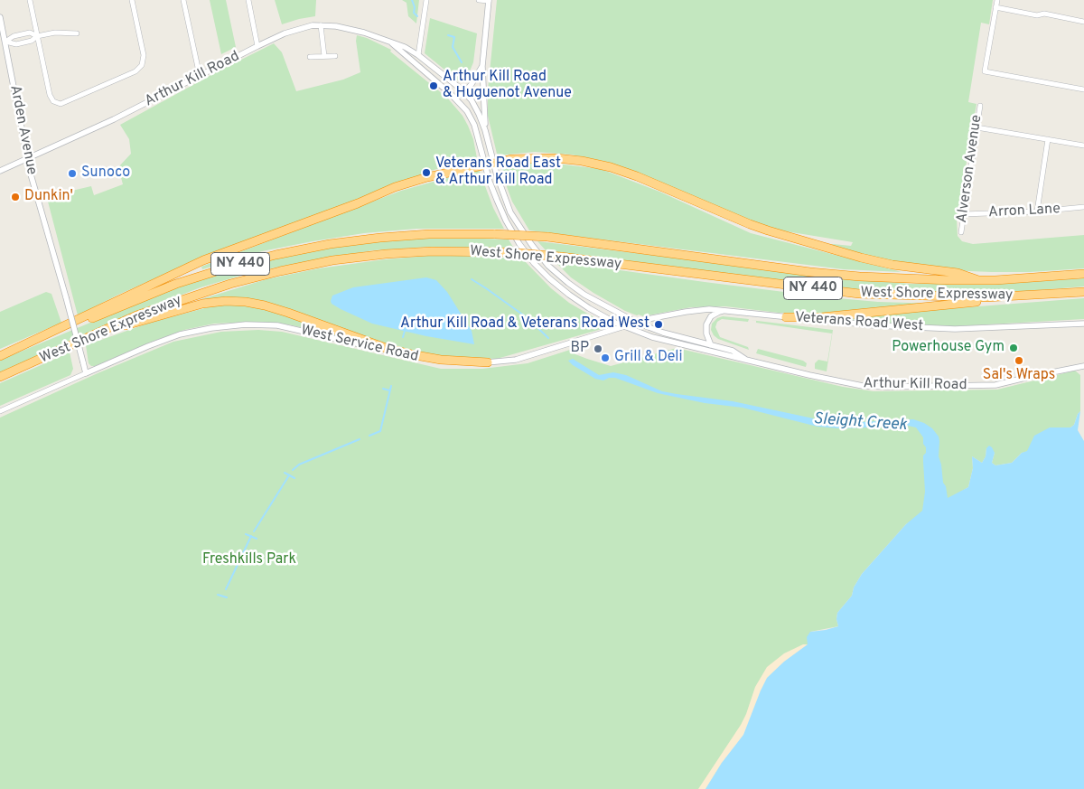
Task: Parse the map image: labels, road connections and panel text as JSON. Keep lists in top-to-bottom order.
{
  "streets": {
    "highway": ["West Shore Expressway", "NY 440"],
    "street": [
      "Arthur Kill Road",
      "Arden Avenue",
      "Alverson Avenue",
      "Arron Lane",
      "Veterans Road West",
      "West Service Road"
    ]
  },
  "crossings": [
    ["Arthur Kill Road", "Arden Avenue"],
    ["Arthur Kill Road", "Veterans Road West"],
    ["Arthur Kill Road", "West Service Road"],
    ["Arden Avenue", "West Service Road"],
    ["Alverson Avenue", "Arron Lane"],
    ["Veterans Road West", "West Service Road"]
  ],
  "water": ["Sleight Creek"],
  "parks": ["Freshkills Park"],
  "places": [
    "Arthur Kill Road & Huguenot Avenue",
    "Veterans Road East & Arthur Kill Road",
    "Sunoco",
    "Dunkin'",
    "Arthur Kill Road & Veterans Road West",
    "Powerhouse Gym",
    "BP",
    "Grill & Deli",
    "Sal's Wraps"
  ]
}
